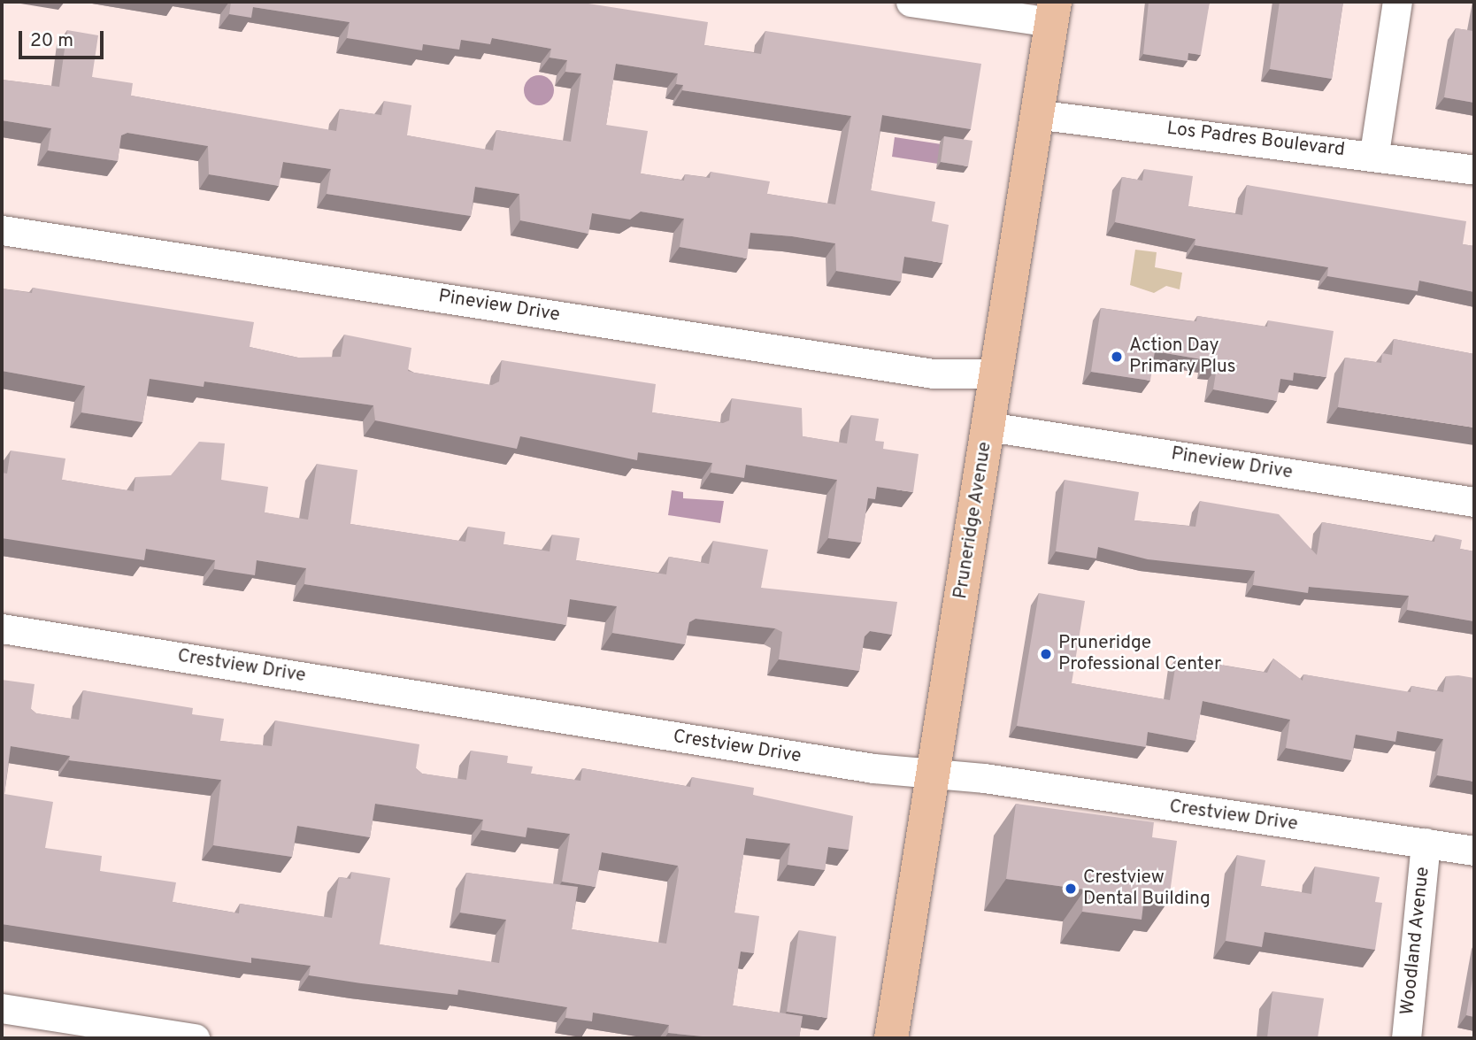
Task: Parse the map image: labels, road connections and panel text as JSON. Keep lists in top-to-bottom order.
{
  "streets": {
    "main road": ["Pruneridge Avenue"],
    "street": [
      "Los Padres Boulevard",
      "Pineview Drive",
      "Crestview Drive",
      "Woodland Avenue"
    ]
  },
  "crossings": [
    ["Los Padres Boulevard", "Pruneridge Avenue"],
    ["Pineview Drive", "Pruneridge Avenue"],
    ["Pruneridge Avenue", "Crestview Drive"],
    ["Crestview Drive", "Woodland Avenue"]
  ],
  "places": ["Action Day Primary Plus", "Pruneridge Professional Center", "Crestview Dental Building"],
  "scale_bar": "20 m"
}
